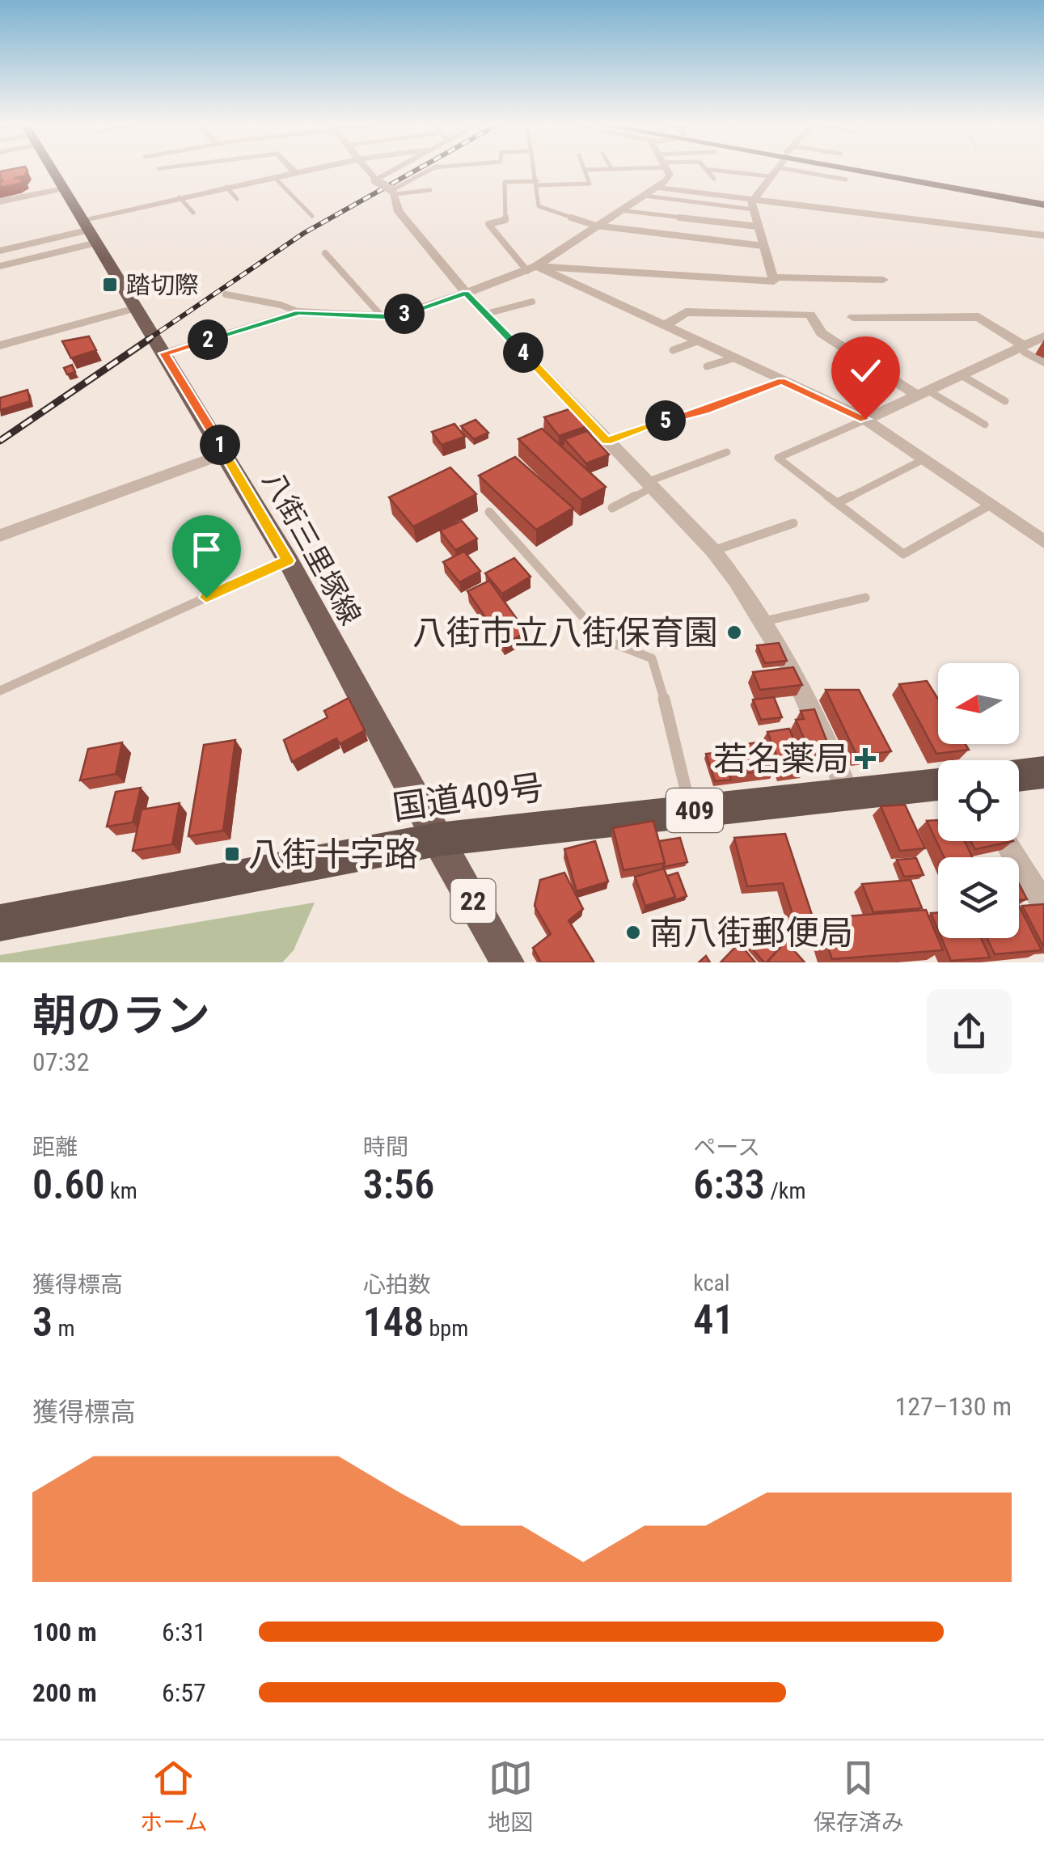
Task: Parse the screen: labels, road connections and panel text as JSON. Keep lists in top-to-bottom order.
{
  "streets": {
    "highway": ["国道409号", "409"],
    "main road": ["八街三里塚線", "22"]
  },
  "crossings": [
    ["八街三里塚線", "国道409号"],
    ["八街三里塚線", "22"],
    ["国道409号", "22"]
  ],
  "places": {
    "transit": ["踏切際", "八街十字路"],
    "other": ["八街市立八街保育園", "南八街郵便局"],
    "health": ["若名薬局"]
  },
  "north": "left",
  "page": {
    "pins": [
      "3",
      "2",
      "4",
      "5",
      "1"
    ],
    "heading": ["朝のラン", "07:32"],
    "stats": [
      ["距離", "0.60 km"],
      ["時間", "3:56"],
      ["ペース", "6:33 /km"],
      ["獲得標高", "3 m"],
      ["心拍数", "148 bpm"],
      ["kcal", "41"]
    ],
    "chart": ["獲得標高", "127–130 m"],
    "list": [
      {
        "name": "100 m",
        "note": "6:31"
      },
      {
        "name": "200 m",
        "note": "6:57"
      }
    ],
    "tabs": ["ホーム", "地図", "保存済み"]
  }
}
